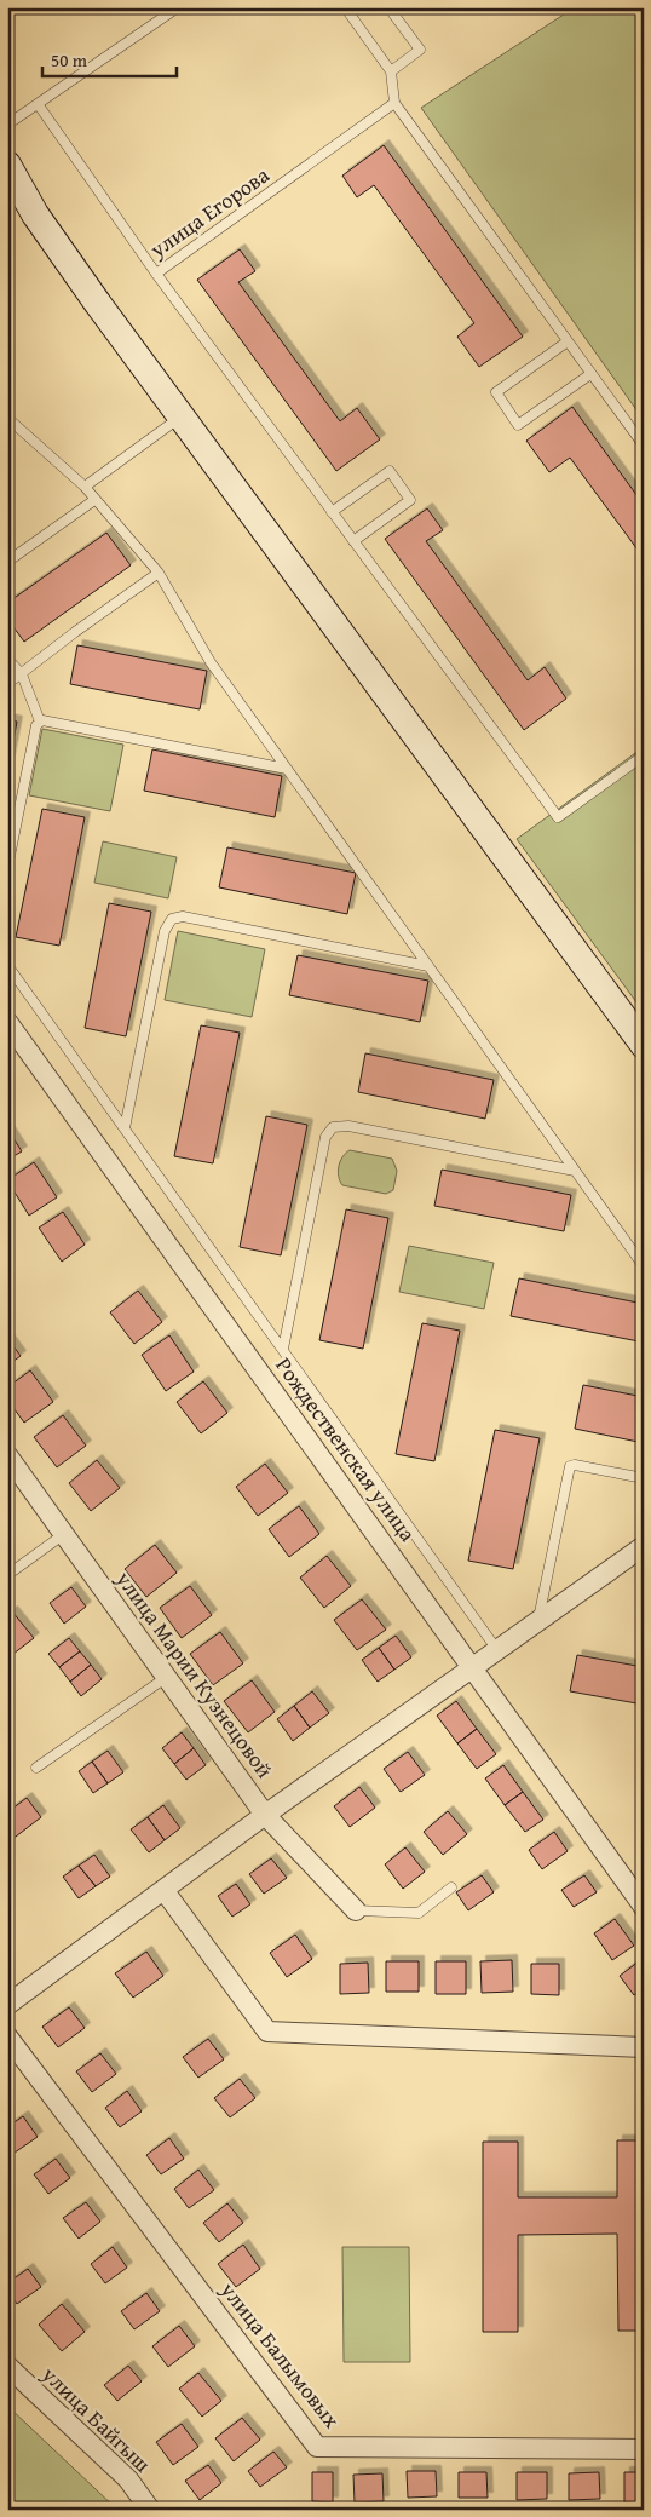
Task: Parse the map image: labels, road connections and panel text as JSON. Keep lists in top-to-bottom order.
{
  "streets": {
    "street": [
      "Рождественская улица",
      "улица Марии Кузнецовой",
      "улица Балымовых",
      "улица Байгыш"
    ],
    "lane": ["улица Егорова"]
  },
  "scale_bar": "50 m"
}
